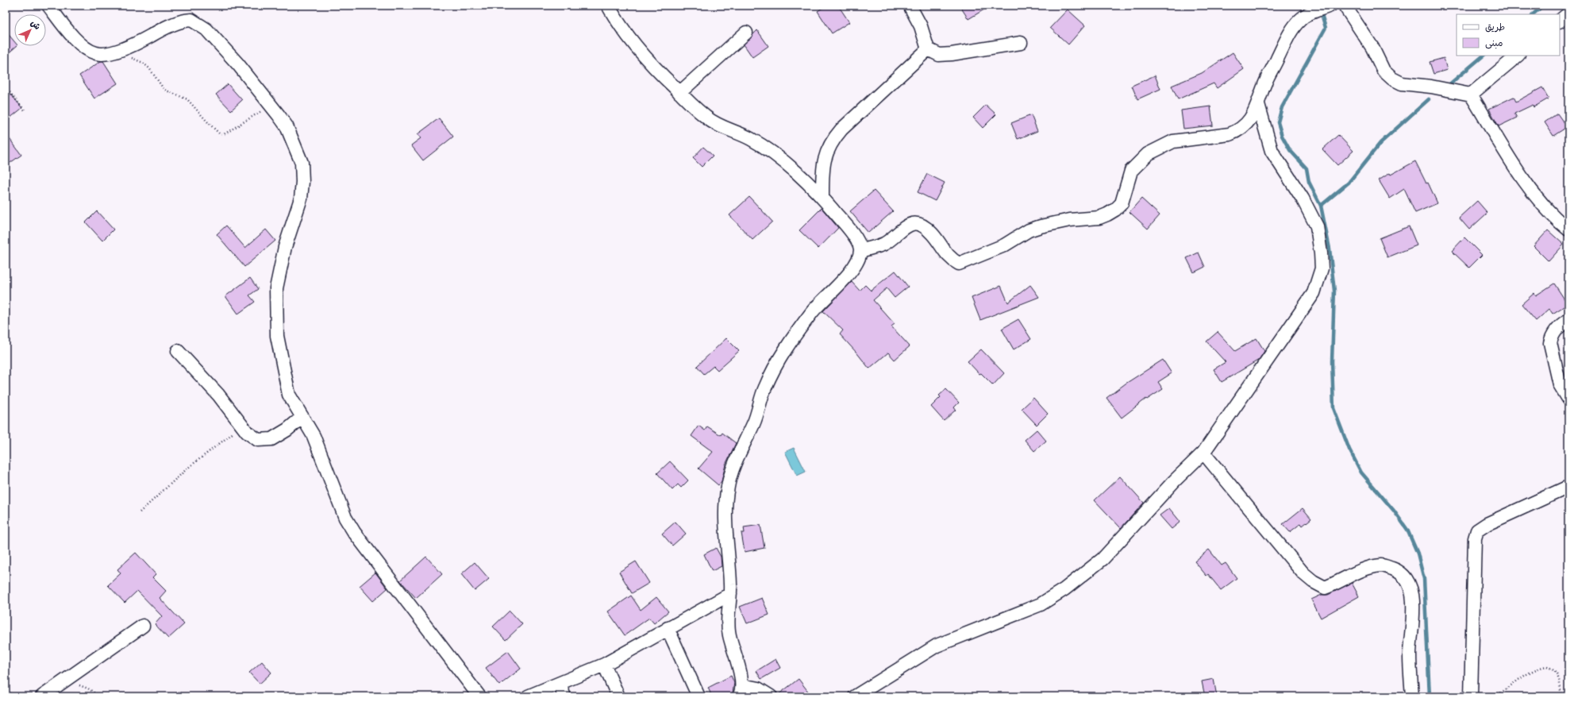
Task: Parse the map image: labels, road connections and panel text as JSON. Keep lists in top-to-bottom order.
{
  "legend": ["طريق", "مبنى"],
  "north": "top right"
}
